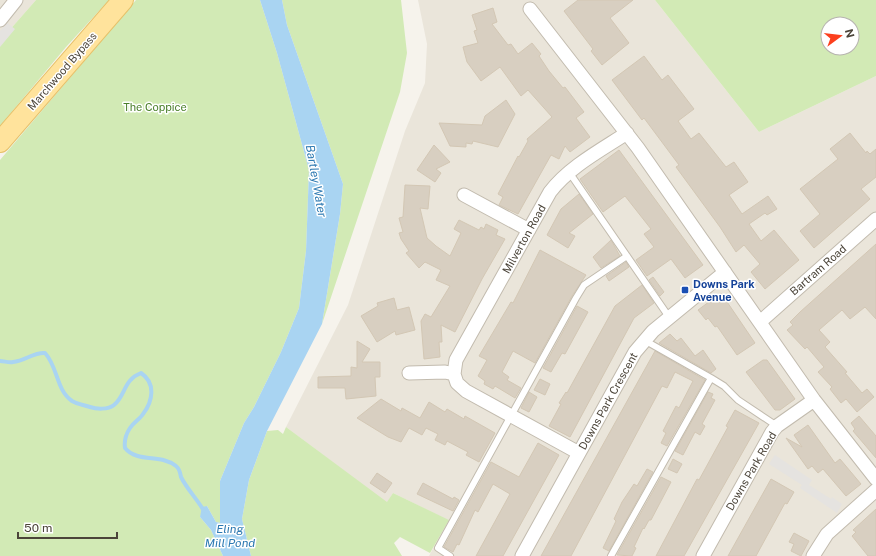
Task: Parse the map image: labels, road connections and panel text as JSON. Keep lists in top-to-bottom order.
{
  "streets": {
    "main road": ["Marchwood Bypass"],
    "street": [
      "Milverton Road",
      "Bartram Road",
      "Downs Park Crescent",
      "Downs Park Road"
    ]
  },
  "water": ["Bartley Water", "Eling Mill Pond"],
  "parks": ["The Coppice"],
  "places": {
    "transit": ["Downs Park Avenue"]
  },
  "scale_bar": "50 m",
  "north": "right"
}
